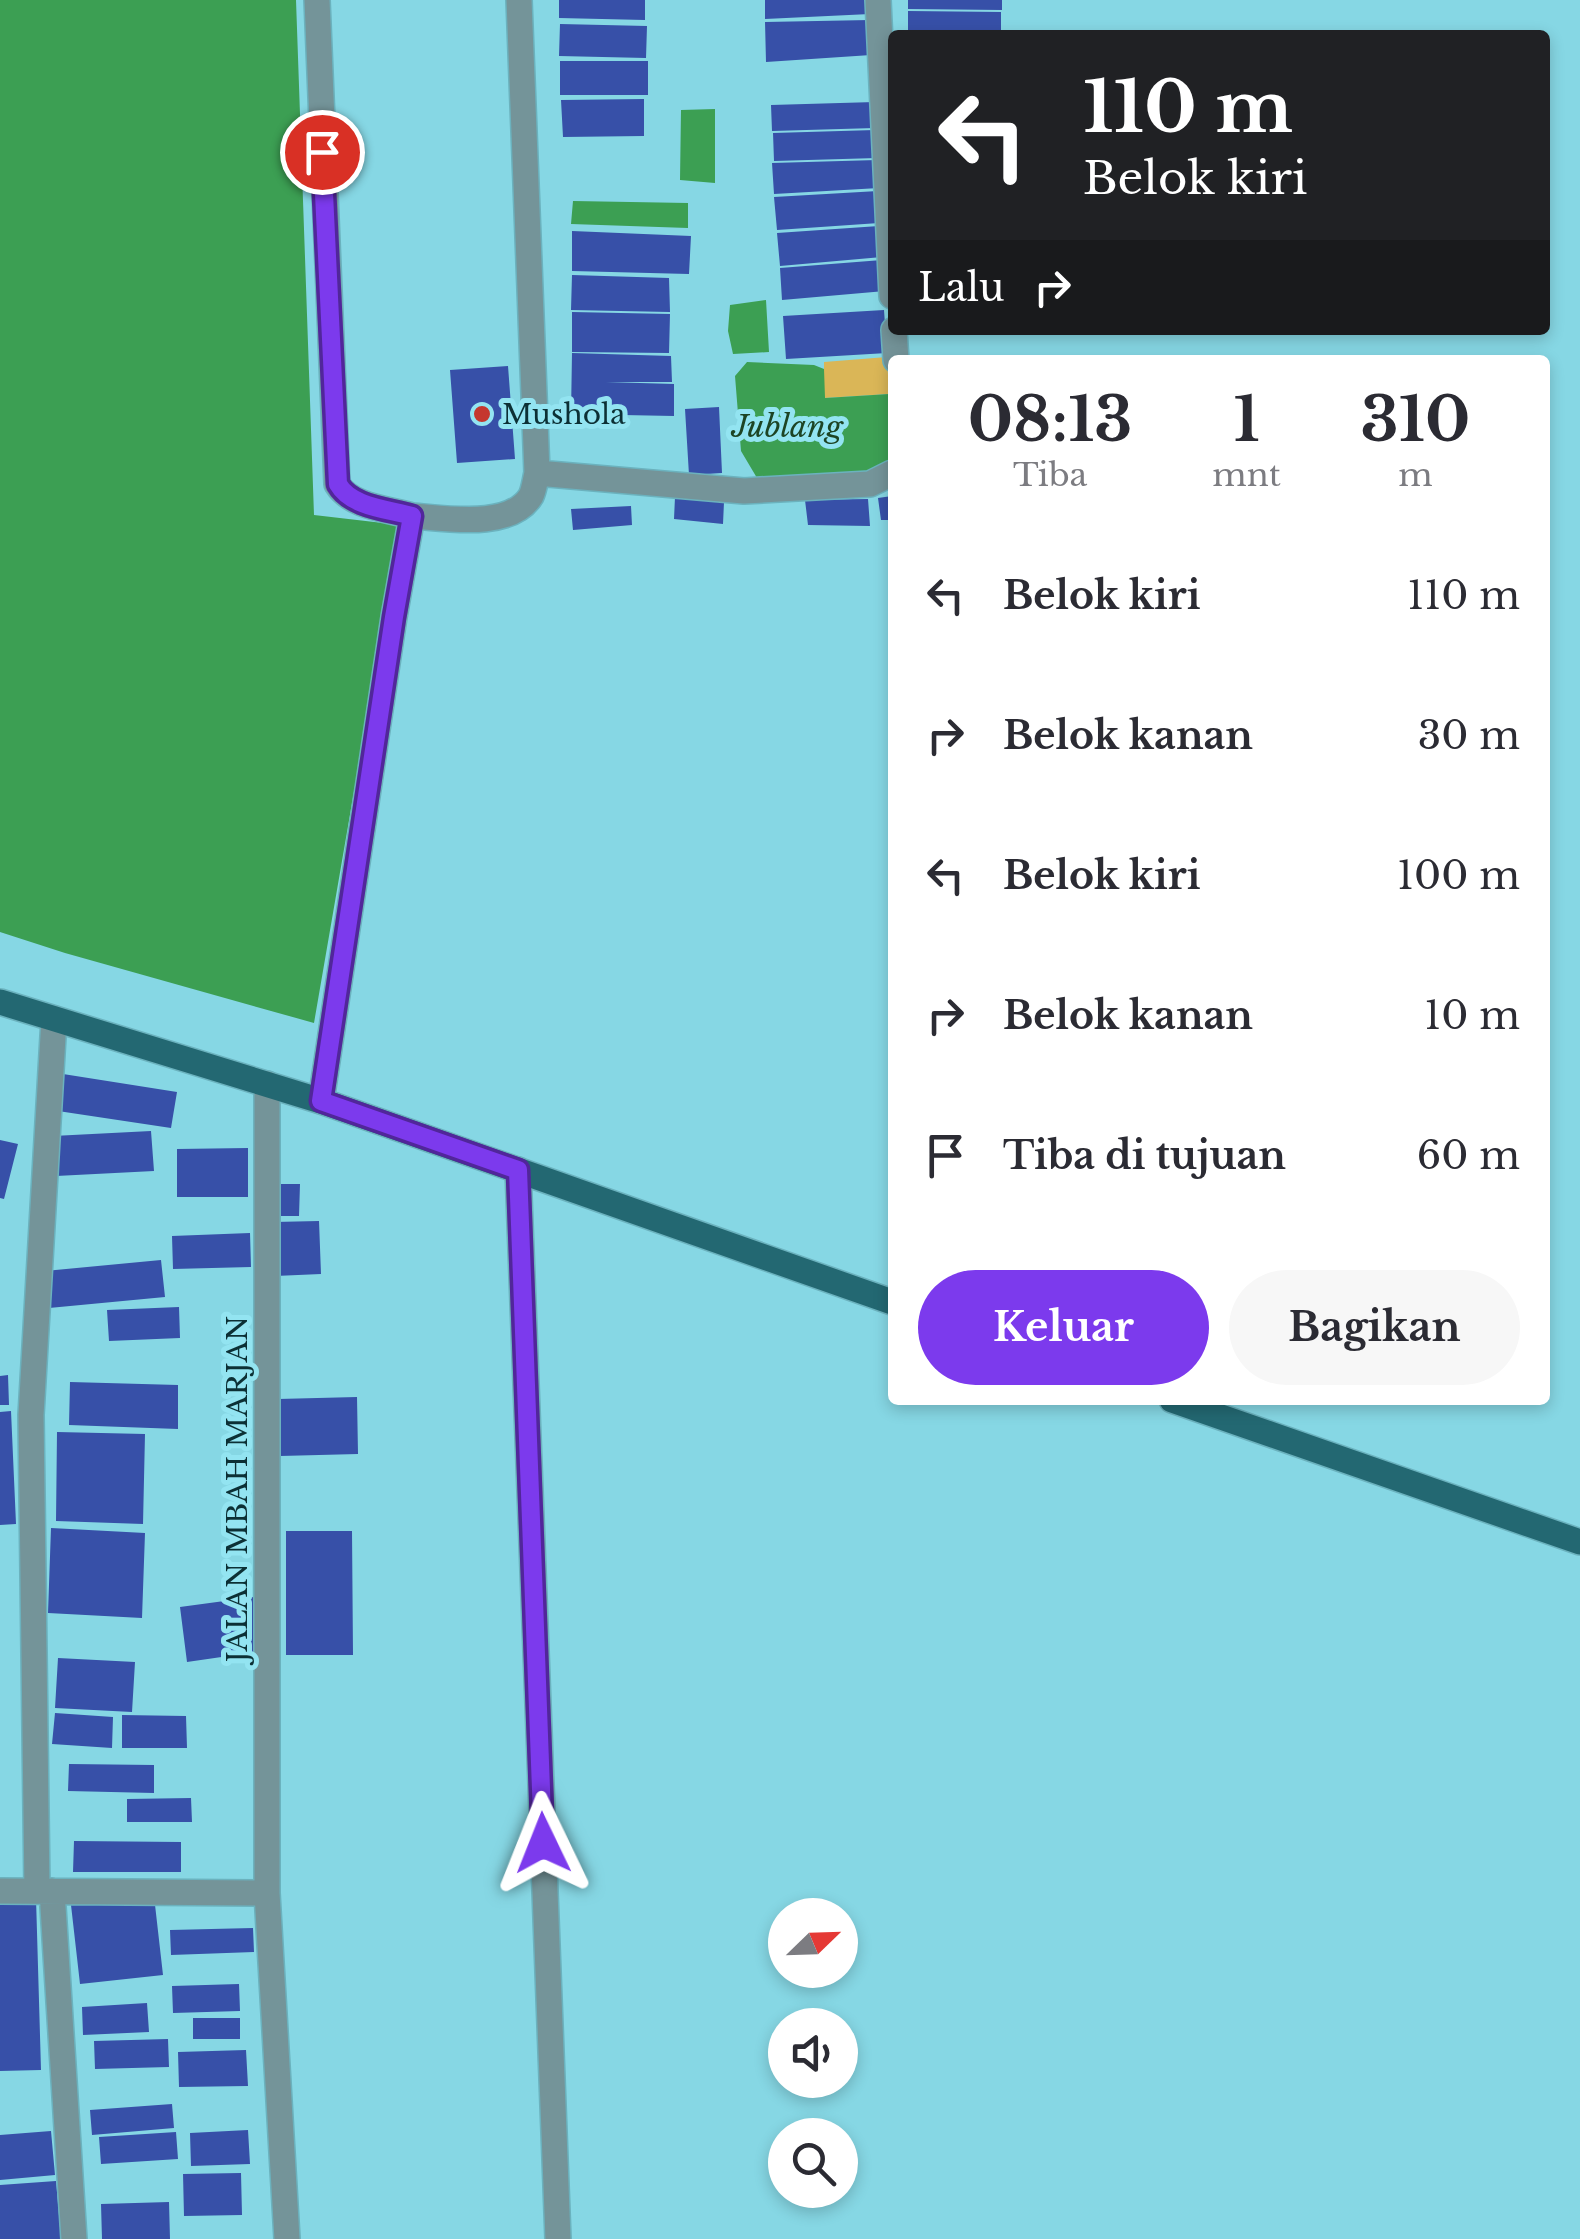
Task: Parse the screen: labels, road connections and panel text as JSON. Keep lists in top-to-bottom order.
{
  "streets": {
    "street": ["JALAN MBAH MARJAN"]
  },
  "water": ["Jublang"],
  "places": ["Mushola"],
  "north": "top right",
  "page": {
    "turn": ["110 m", "Belok kiri"],
    "then": "Lalu",
    "eta": [
      "08:13",
      "Tiba",
      "1",
      "mnt",
      "310",
      "m"
    ],
    "list": [
      {
        "name": "Belok kiri",
        "value": "110 m"
      },
      {
        "name": "Belok kanan",
        "value": "30 m"
      },
      {
        "name": "Belok kiri",
        "value": "100 m"
      },
      {
        "name": "Belok kanan",
        "value": "10 m"
      },
      {
        "name": "Tiba di tujuan",
        "value": "60 m"
      }
    ],
    "buttons": ["Keluar", "Bagikan"]
  }
}
